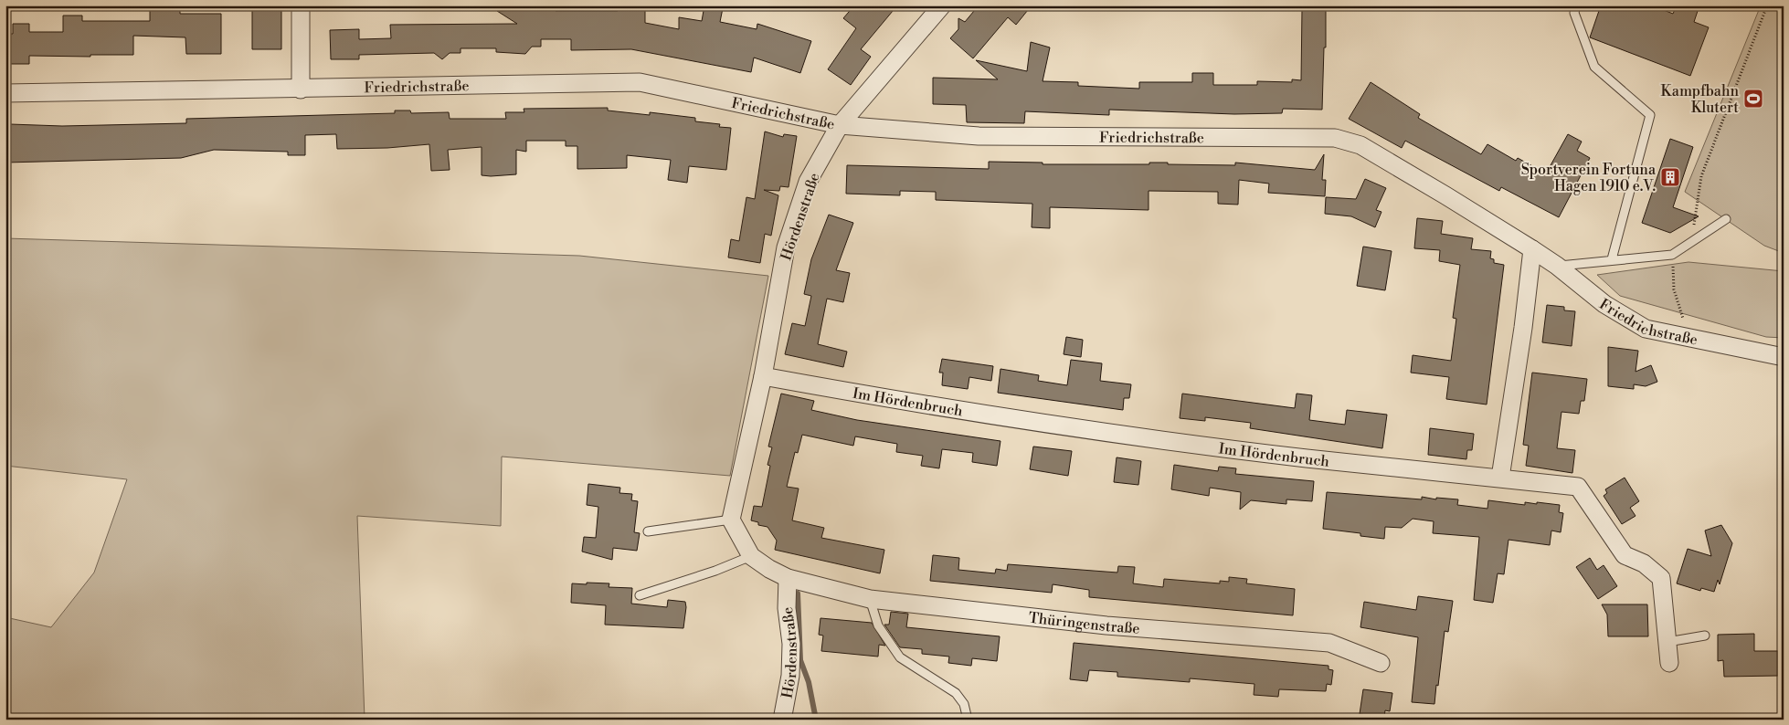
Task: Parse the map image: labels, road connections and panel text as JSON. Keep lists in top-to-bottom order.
{
  "streets": {
    "street": [
      "Friedrichstraße",
      "Hördenstraße",
      "Im Hördenbruch",
      "Thüringenstraße"
    ]
  },
  "crossings": [
    ["Friedrichstraße", "Hördenstraße"],
    ["Hördenstraße", "Im Hördenbruch"],
    ["Hördenstraße", "Thüringenstraße"]
  ],
  "places": {
    "sports": ["Kampfbahn Klutert"],
    "building": ["Sportverein Fortuna Hagen 1910 e.V."]
  }
}
